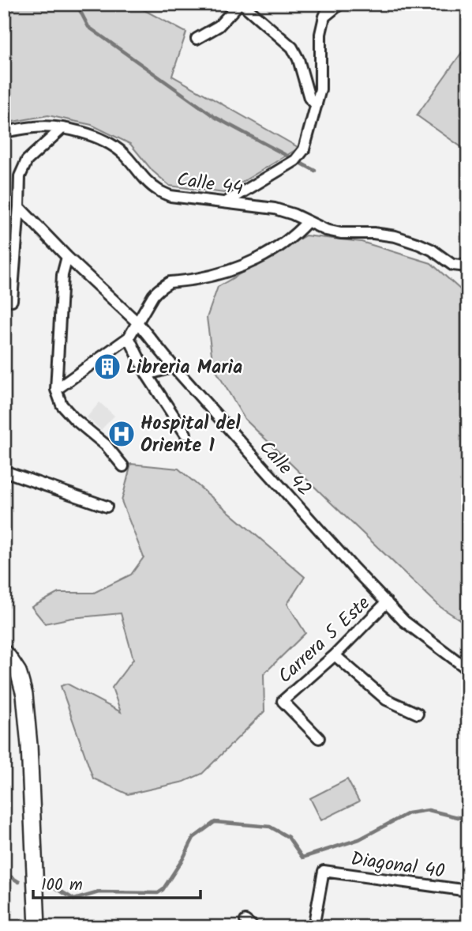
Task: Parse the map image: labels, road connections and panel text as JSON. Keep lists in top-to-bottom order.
{
  "streets": {
    "street": [
      "Calle 44",
      "Calle 42",
      "Carrera 5 Este",
      "Diagonal 40"
    ]
  },
  "crossings": [
    ["Calle 42", "Carrera 5 Este"]
  ],
  "places": {
    "building": ["Libreria Maria"],
    "hospital": ["Hospital del Oriente 1"]
  },
  "scale_bar": "100 m"
}
